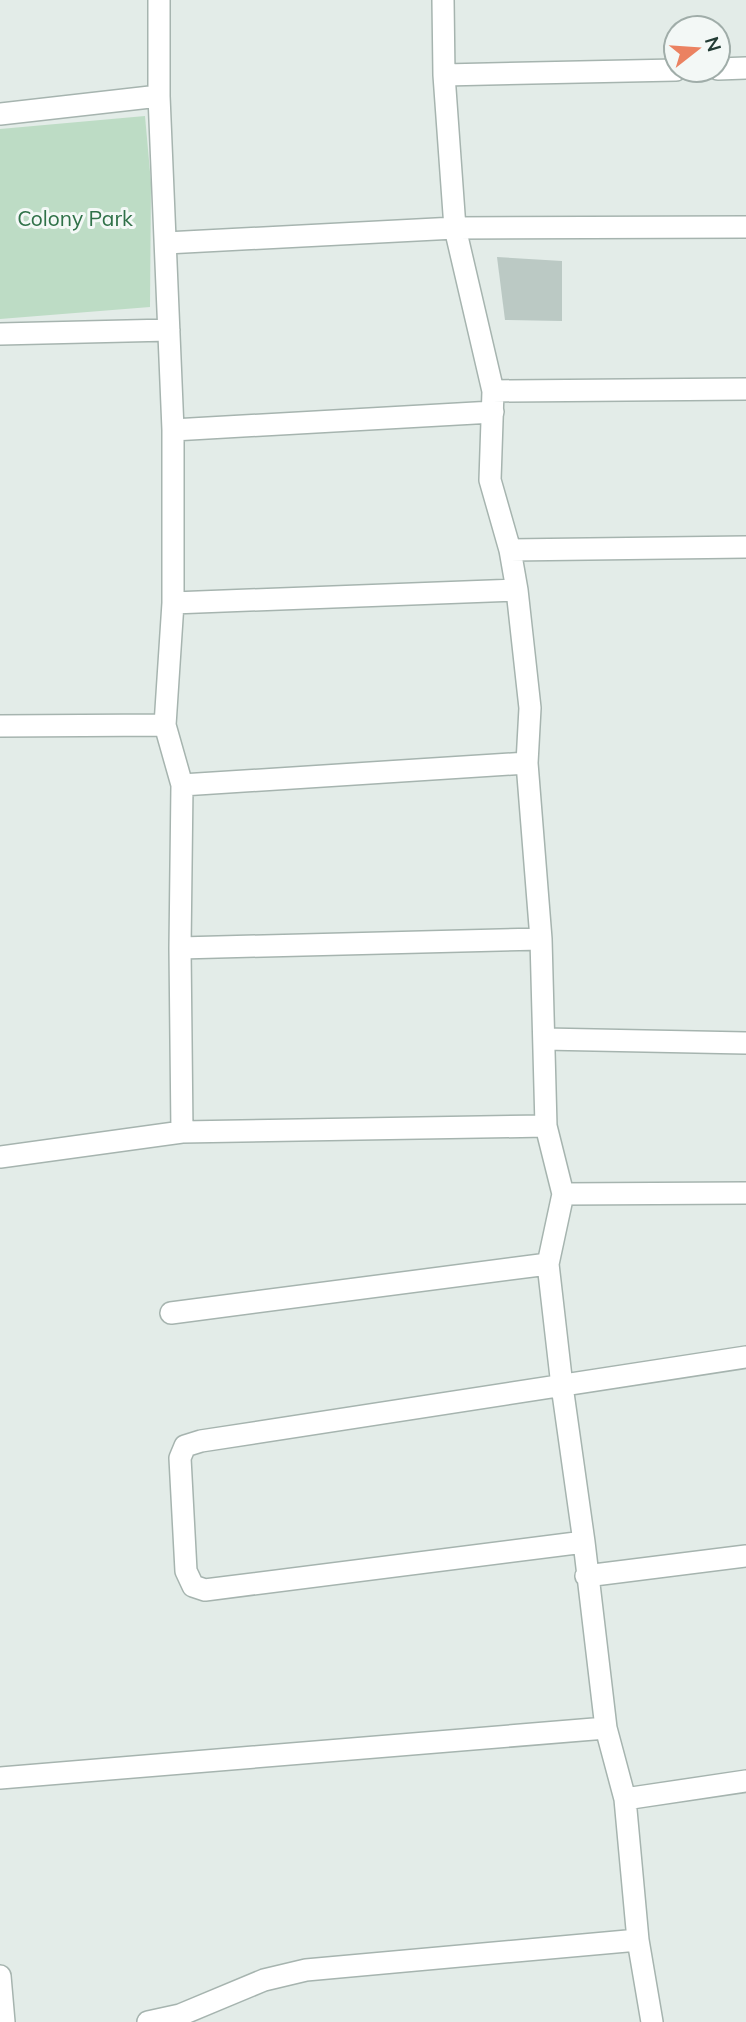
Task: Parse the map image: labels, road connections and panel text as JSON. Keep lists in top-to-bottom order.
{
  "parks": ["Colony Park"],
  "north": "right"
}
